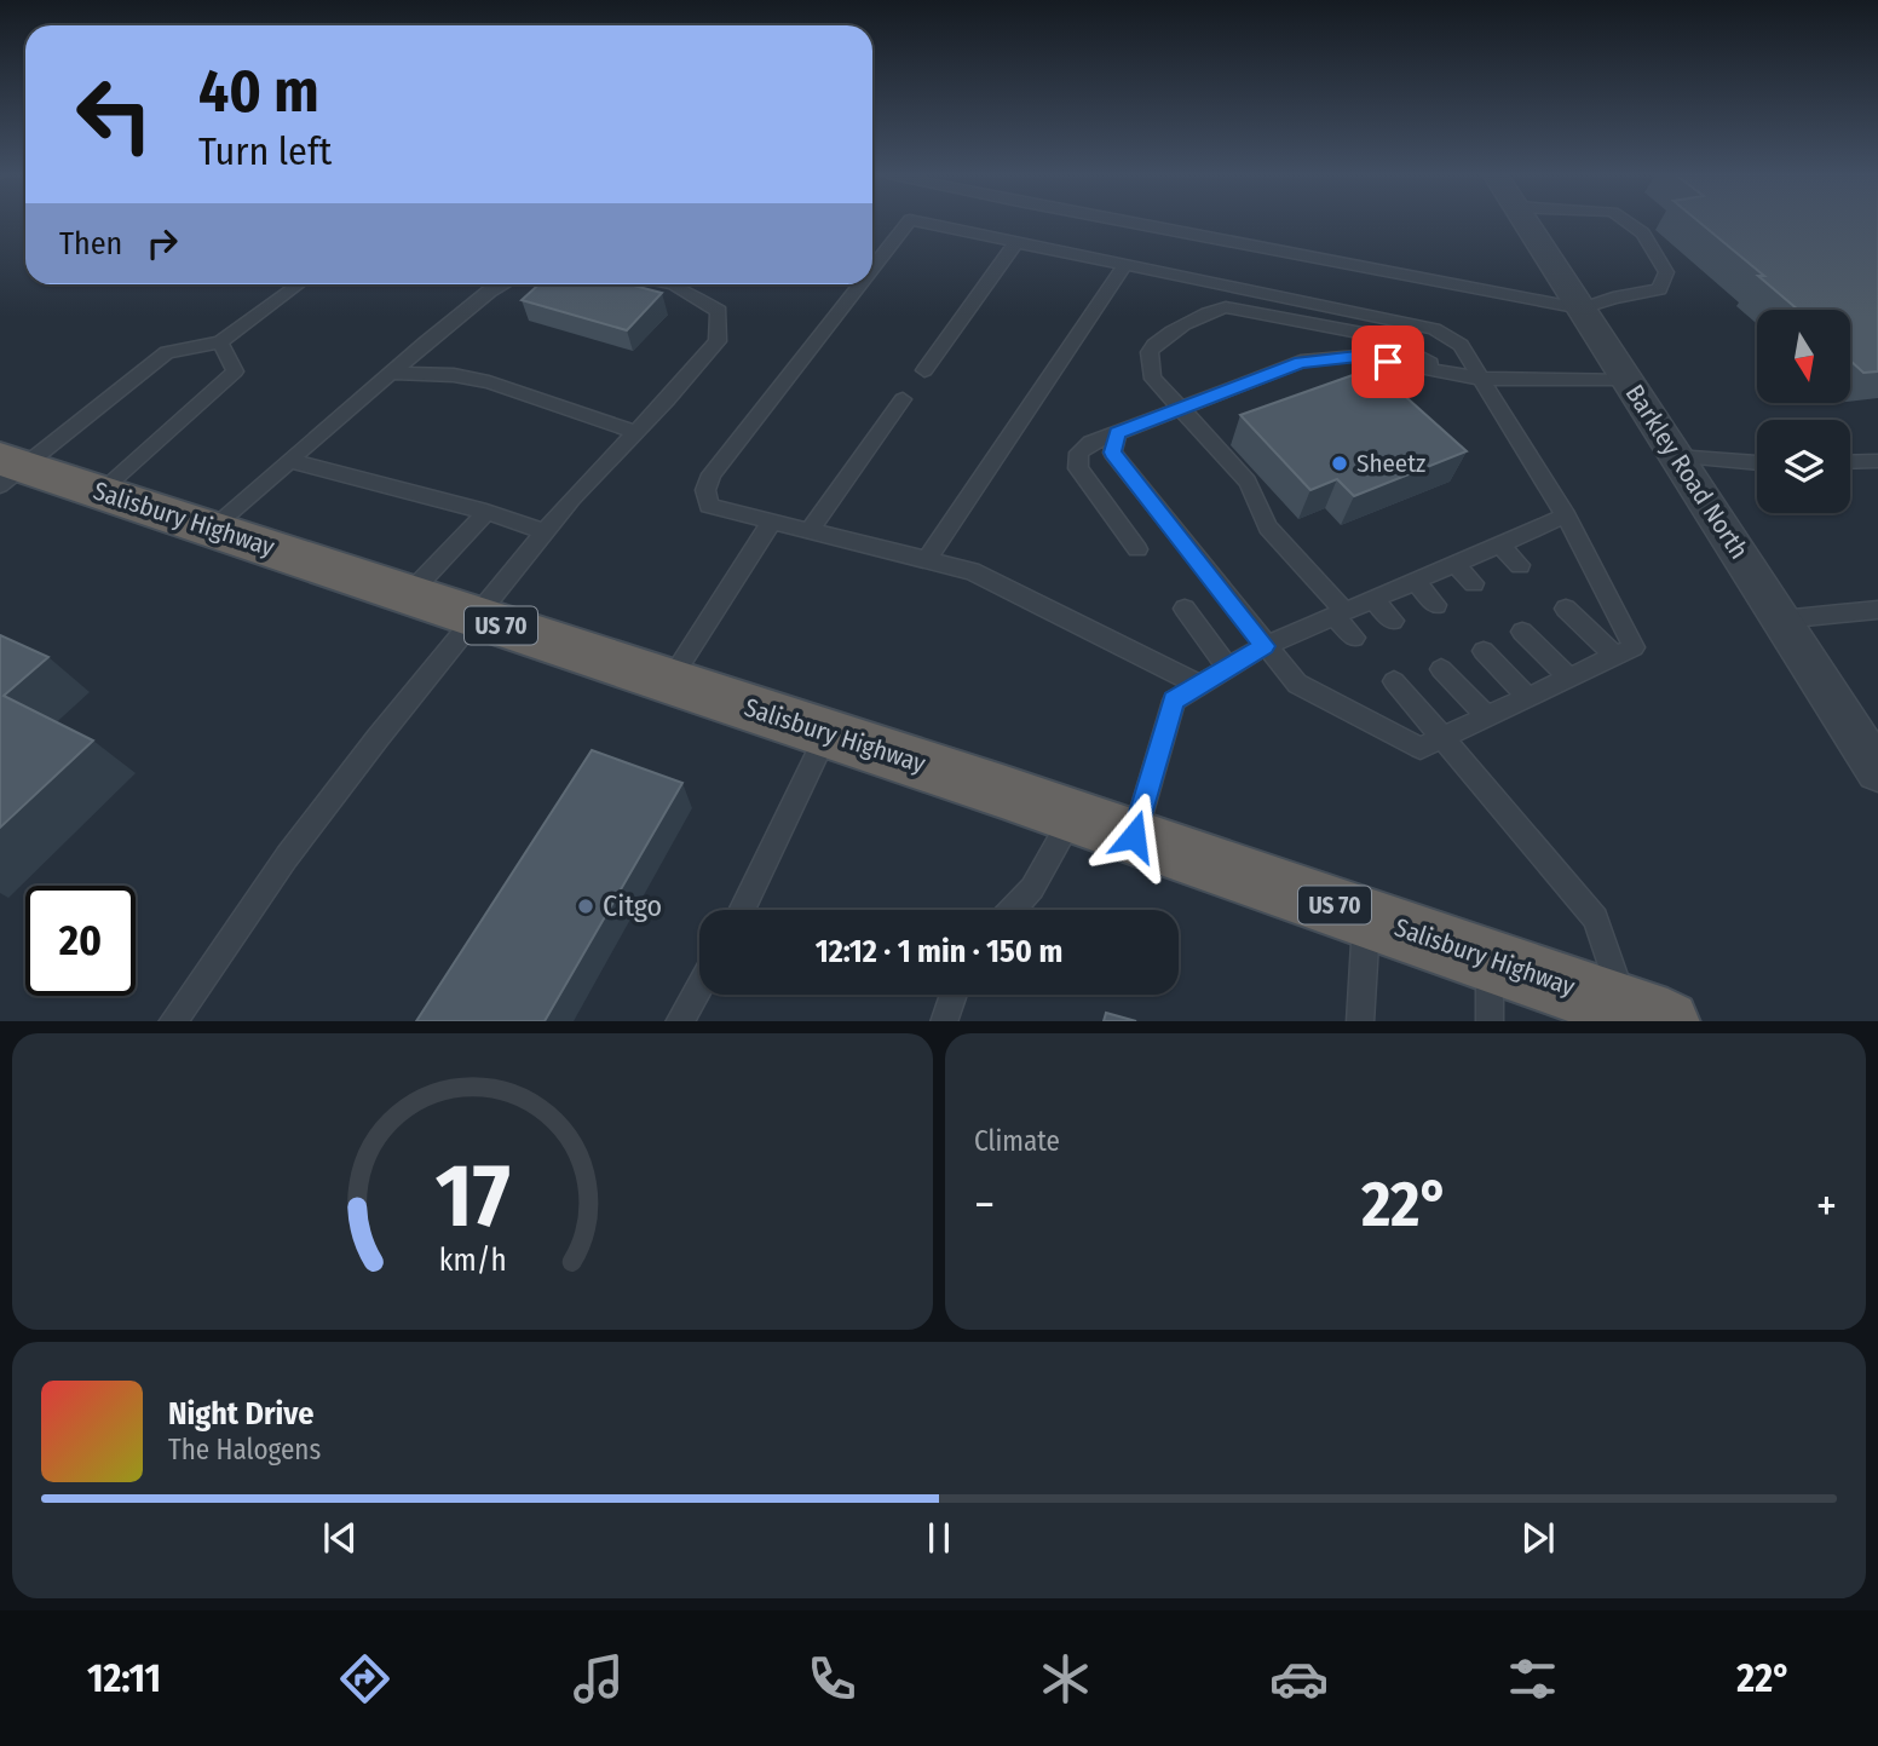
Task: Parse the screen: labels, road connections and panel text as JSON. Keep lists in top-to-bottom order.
{
  "streets": {
    "highway": ["Salisbury Highway", "US 70"],
    "street": ["Barkley Road North"]
  },
  "places": ["Sheetz", "Citgo"],
  "north": "bottom",
  "page": {
    "turn": ["40 m", "Turn left"],
    "then": "Then",
    "limit": "20",
    "trip": "12:12 · 1 min · 150 m",
    "tile": "Climate",
    "heat": ["−", "22°", "+"],
    "song": ["Night Drive", "The Halogens"],
    "tabs": ["12:11", "22°"],
    "gauge": ["17", "km/h"]
  }
}
